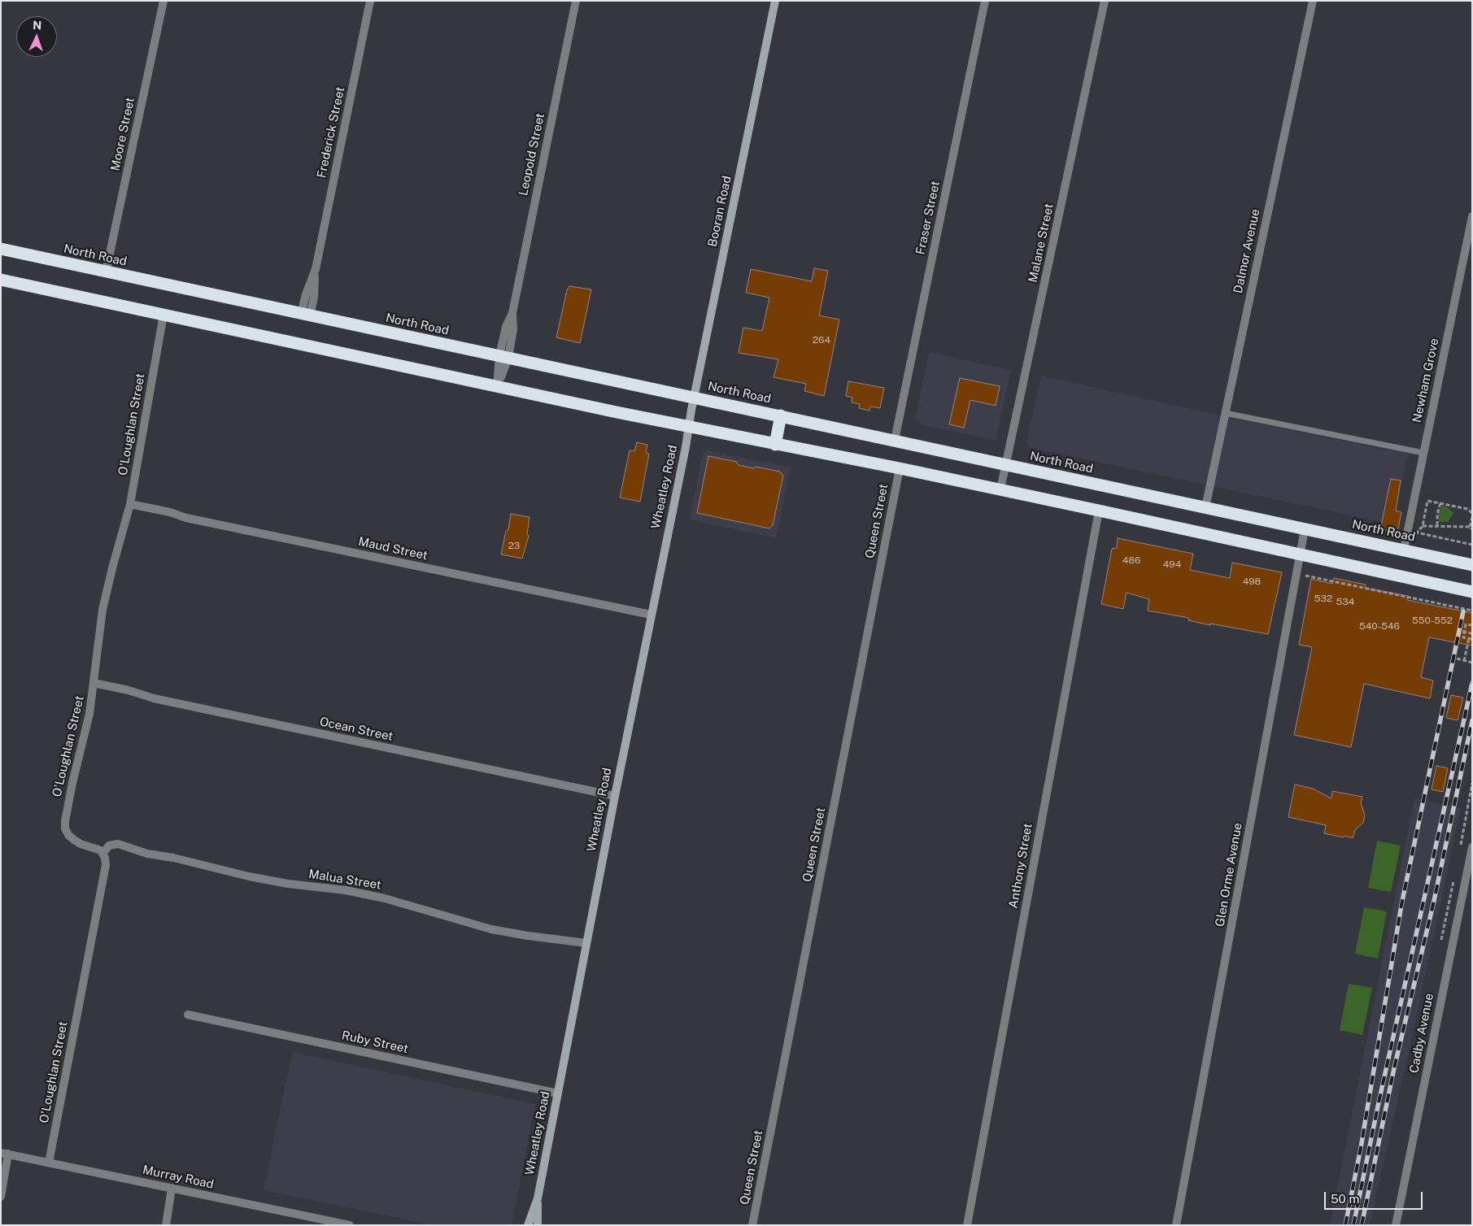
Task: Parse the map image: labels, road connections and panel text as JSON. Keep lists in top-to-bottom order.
{
  "streets": {
    "highway": ["North Road"],
    "street": [
      "Frederick Street",
      "Moore Street",
      "Leopold Street",
      "Booran Road",
      "Fraser Street",
      "Malane Street",
      "Dalmor Avenue",
      "Newham Grove",
      "O'Loughlan Street",
      "Wheatley Road",
      "Queen Street",
      "Maud Street",
      "Ocean Street",
      "Anthony Street",
      "Glen Orme Avenue",
      "Malua Street",
      "Cadby Avenue",
      "Ruby Street",
      "Murray Road"
    ]
  },
  "crossings": [
    ["Frederick Street", "North Road"],
    ["Moore Street", "North Road"],
    ["Leopold Street", "North Road"],
    ["Booran Road", "North Road"],
    ["Booran Road", "Wheatley Road"],
    ["Fraser Street", "North Road"],
    ["Malane Street", "North Road"],
    ["Dalmor Avenue", "North Road"],
    ["North Road", "Newham Grove"],
    ["North Road", "Glen Orme Avenue"],
    ["O'Loughlan Street", "Maud Street"],
    ["O'Loughlan Street", "Ocean Street"],
    ["O'Loughlan Street", "Malua Street"],
    ["O'Loughlan Street", "Murray Road"],
    ["Wheatley Road", "Maud Street"],
    ["Wheatley Road", "Ocean Street"],
    ["Wheatley Road", "Malua Street"],
    ["Wheatley Road", "Ruby Street"]
  ],
  "house_numbers": [
    "264",
    "23",
    "486",
    "494",
    "498",
    "532",
    "534",
    "550-552",
    "540-546"
  ],
  "scale_bar": "50 m",
  "north": "top"
}
